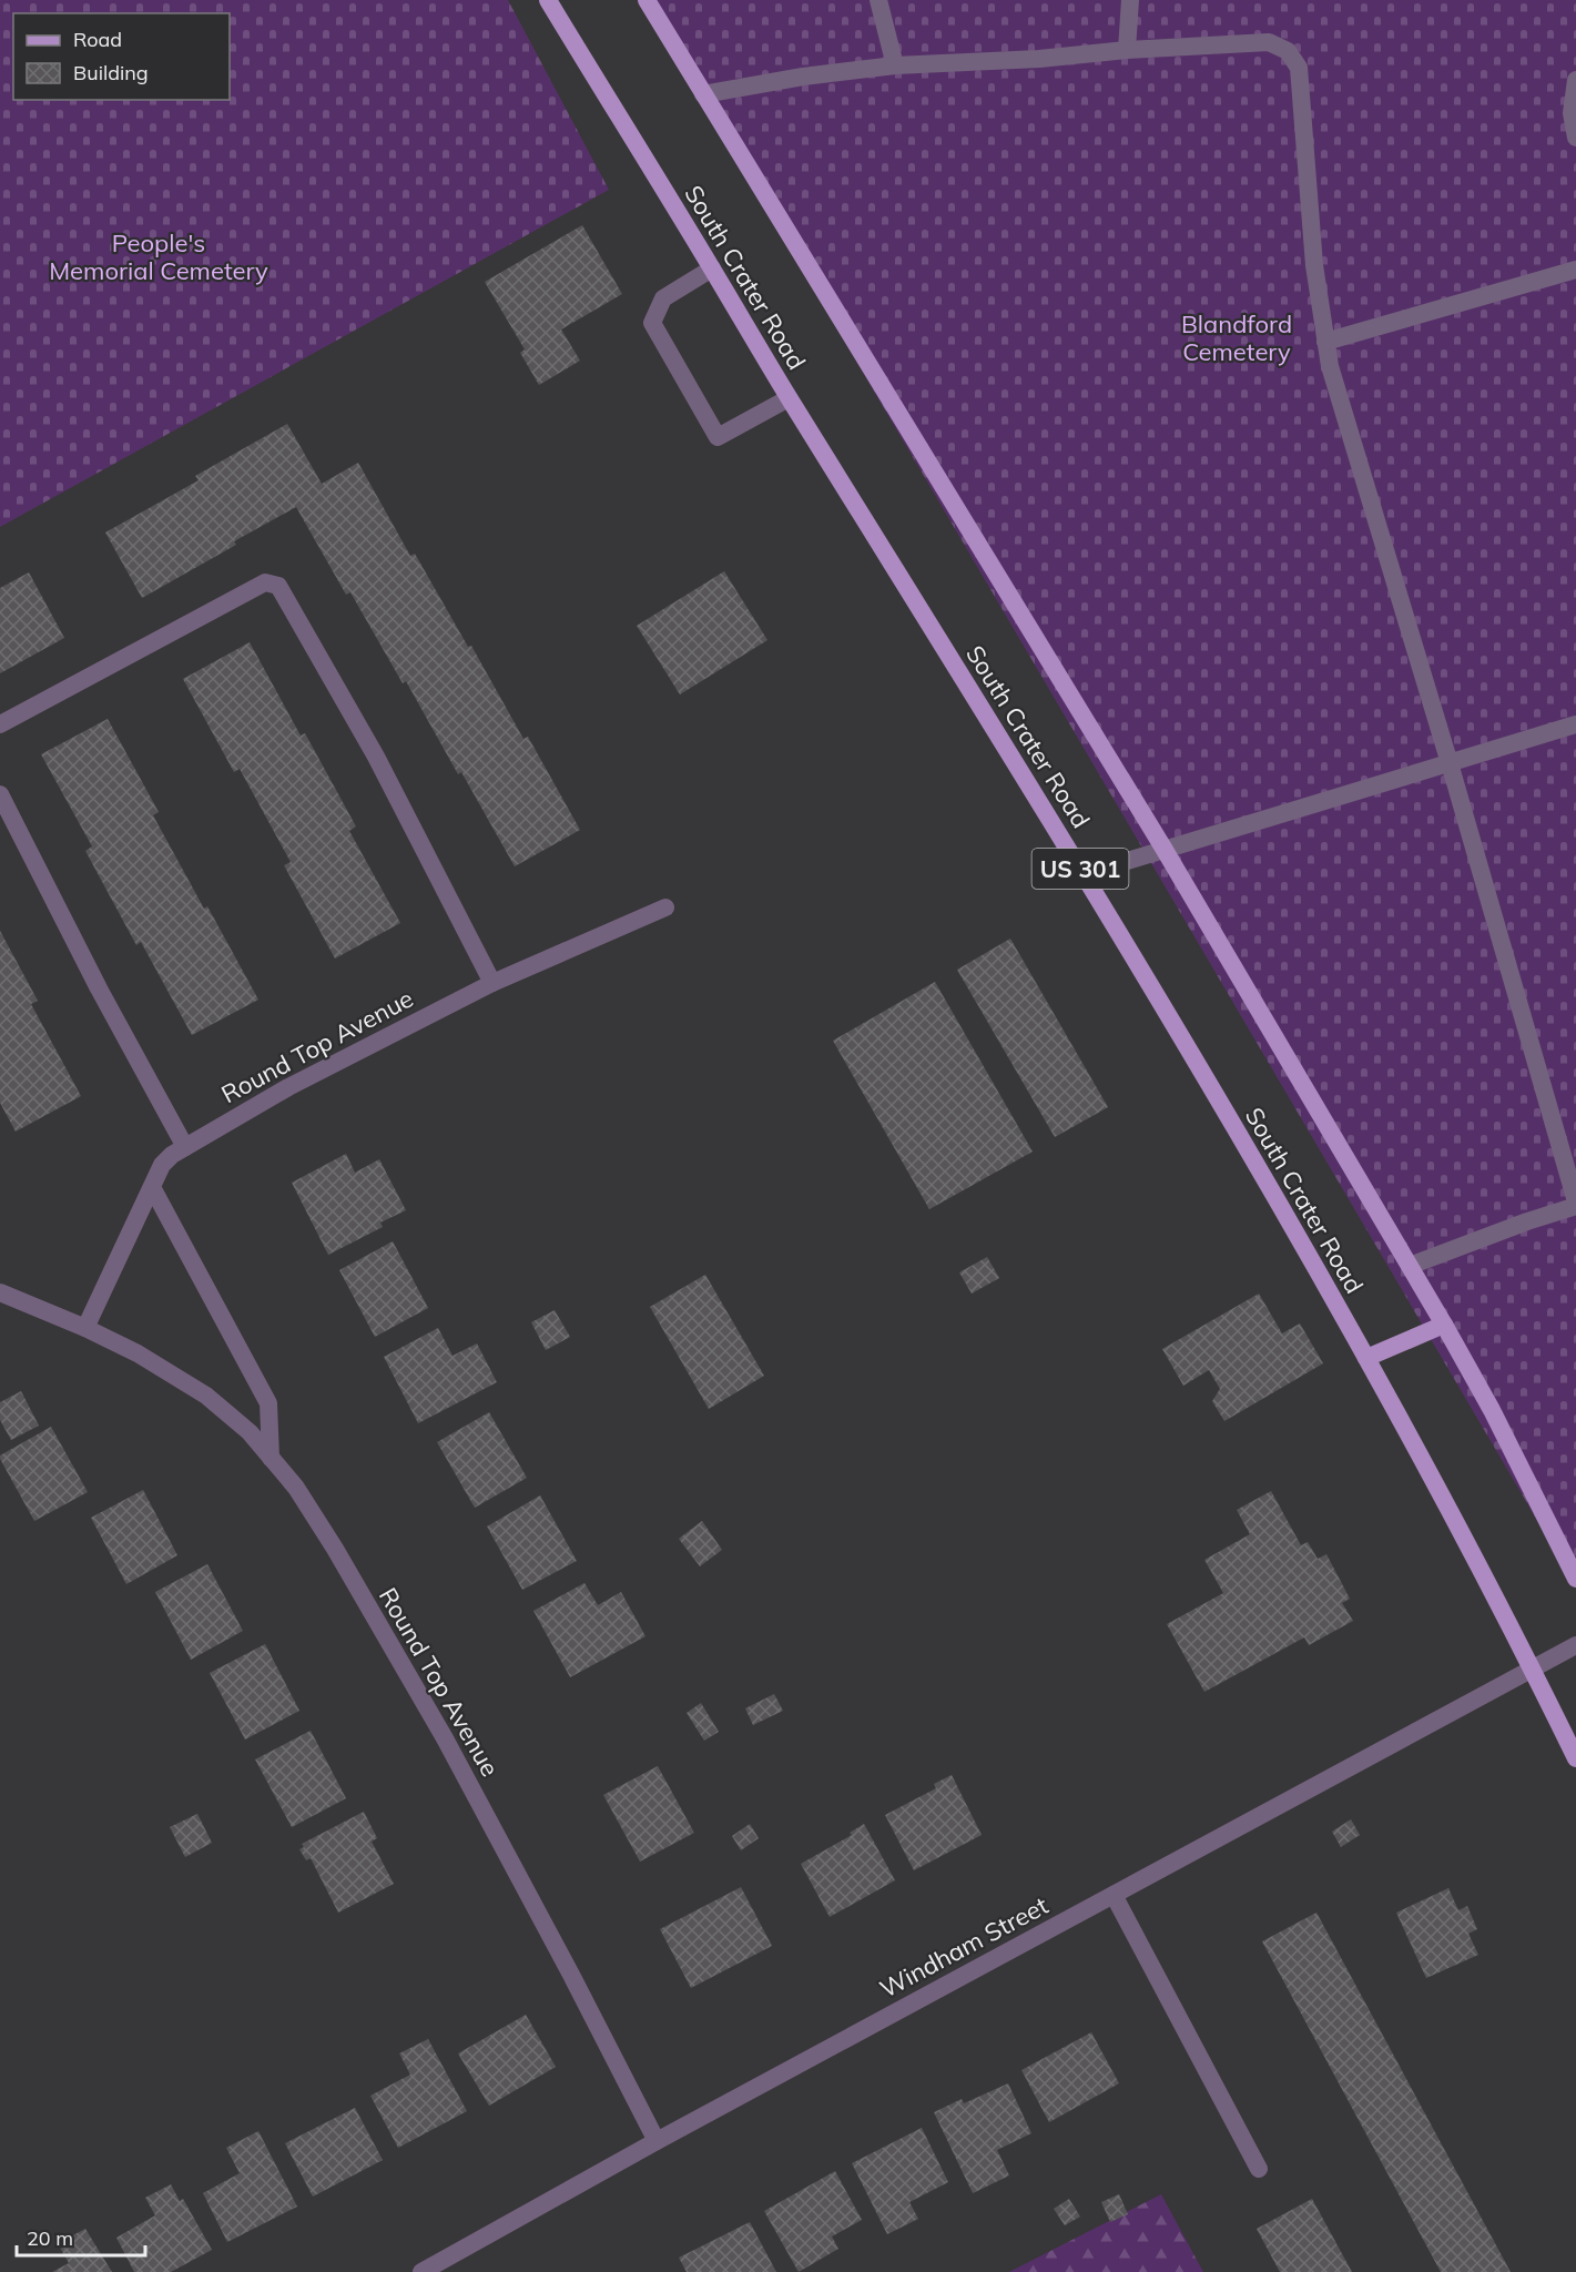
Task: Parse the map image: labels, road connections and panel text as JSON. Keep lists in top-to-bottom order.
{
  "streets": {
    "main road": ["South Crater Road", "US 301"],
    "street": ["Round Top Avenue", "Windham Street"]
  },
  "crossings": [
    ["South Crater Road", "Windham Street"],
    ["Round Top Avenue", "Windham Street"]
  ],
  "parks": ["People's Memorial Cemetery", "Blandford Cemetery"],
  "legend": ["Road", "Building"],
  "scale_bar": "20 m"
}
